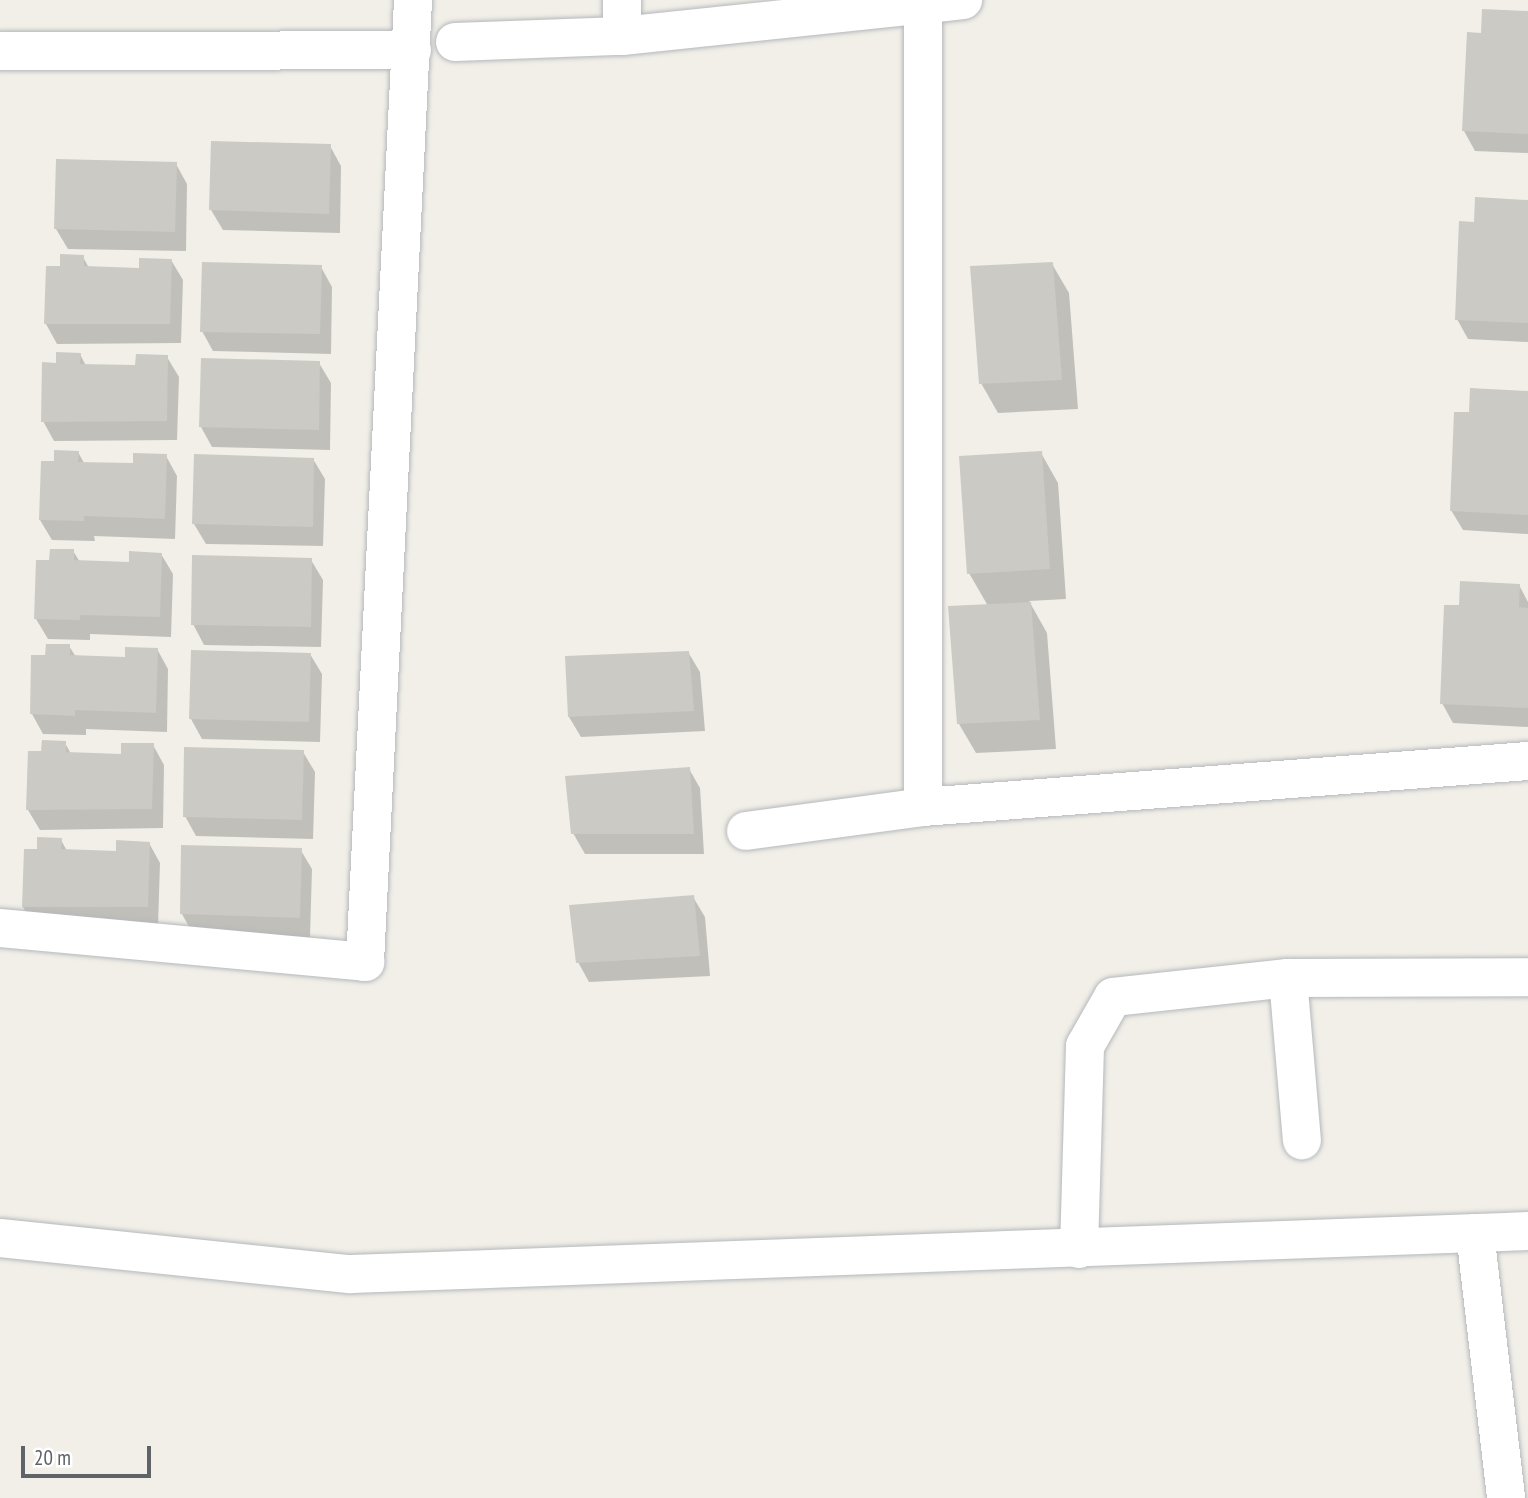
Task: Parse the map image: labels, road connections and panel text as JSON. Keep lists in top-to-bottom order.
{
  "scale_bar": "20 m"
}
